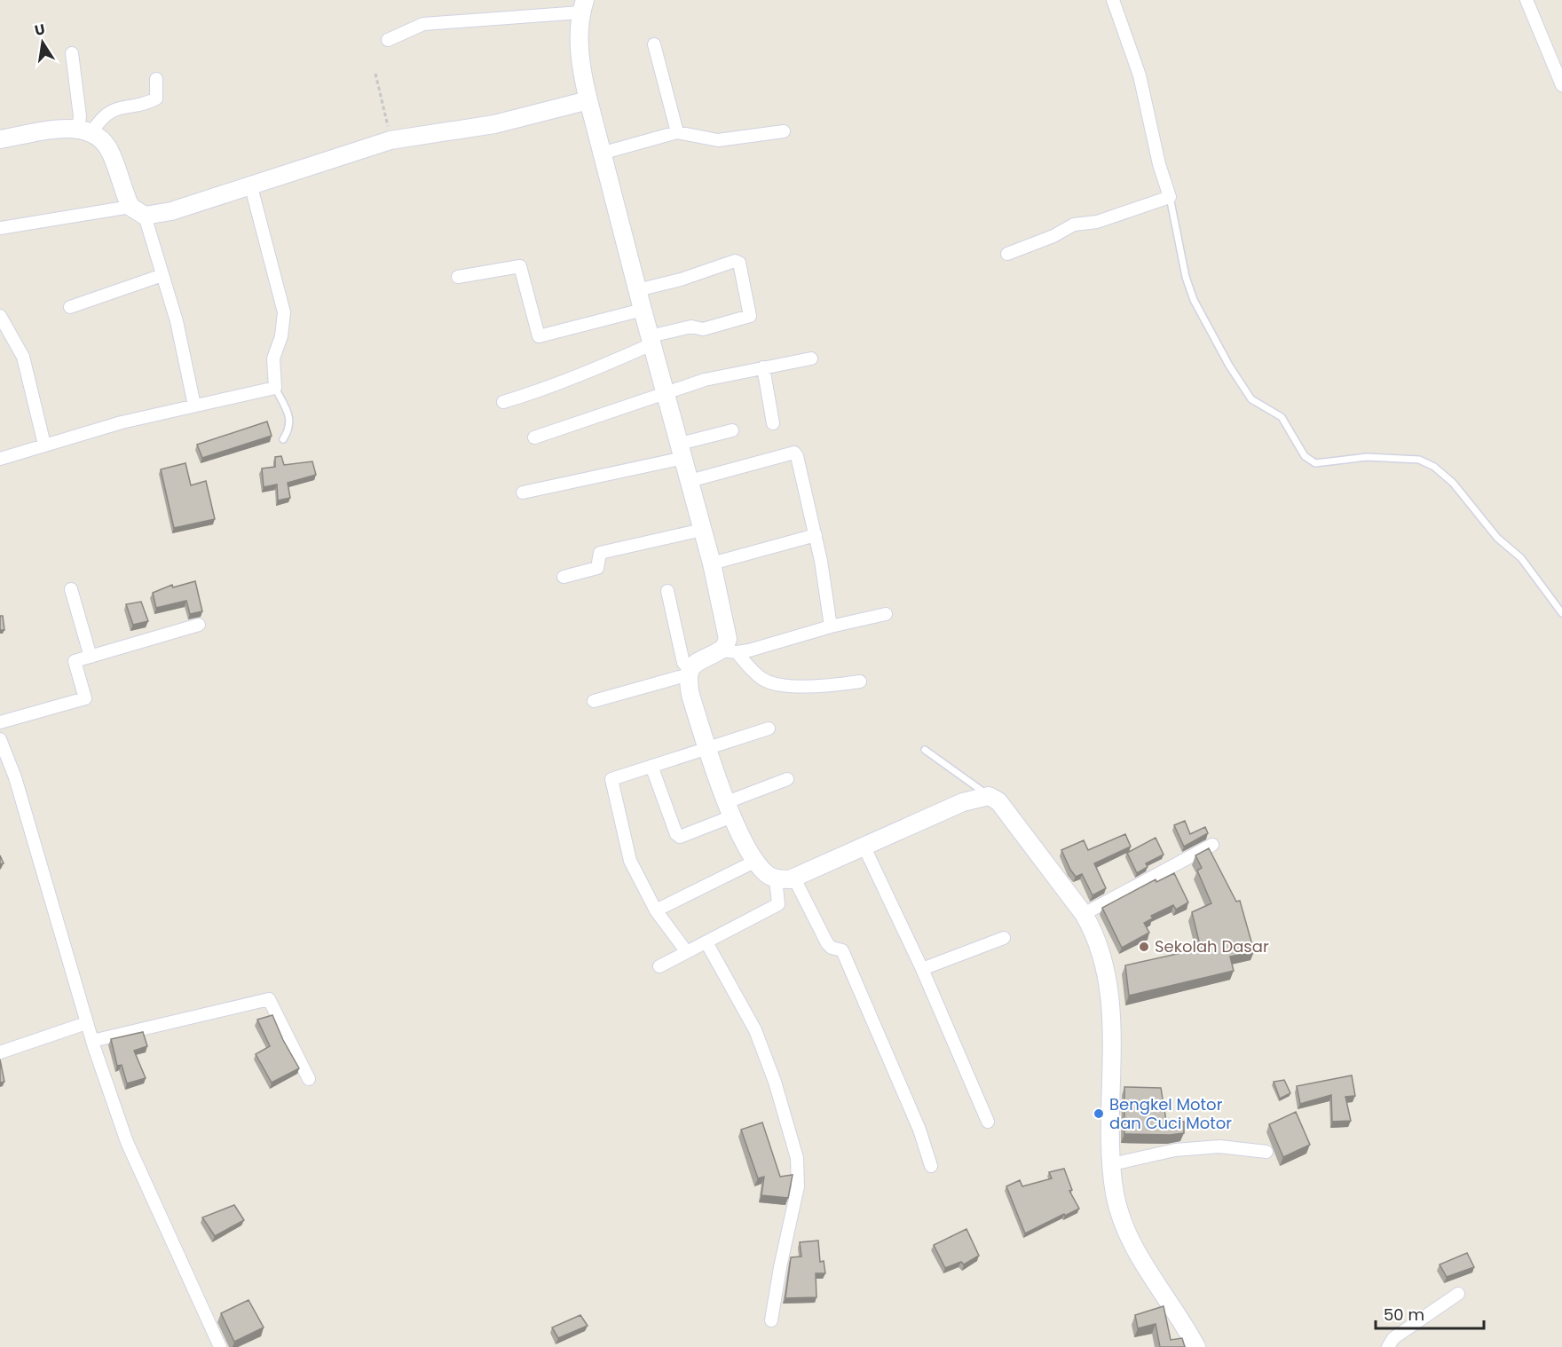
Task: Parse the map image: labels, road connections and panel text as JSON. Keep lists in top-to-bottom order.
{
  "places": ["Sekolah Dasar", "Bengkel Motor dan Cuci Motor"],
  "scale_bar": "50 m",
  "north": "top"
}
